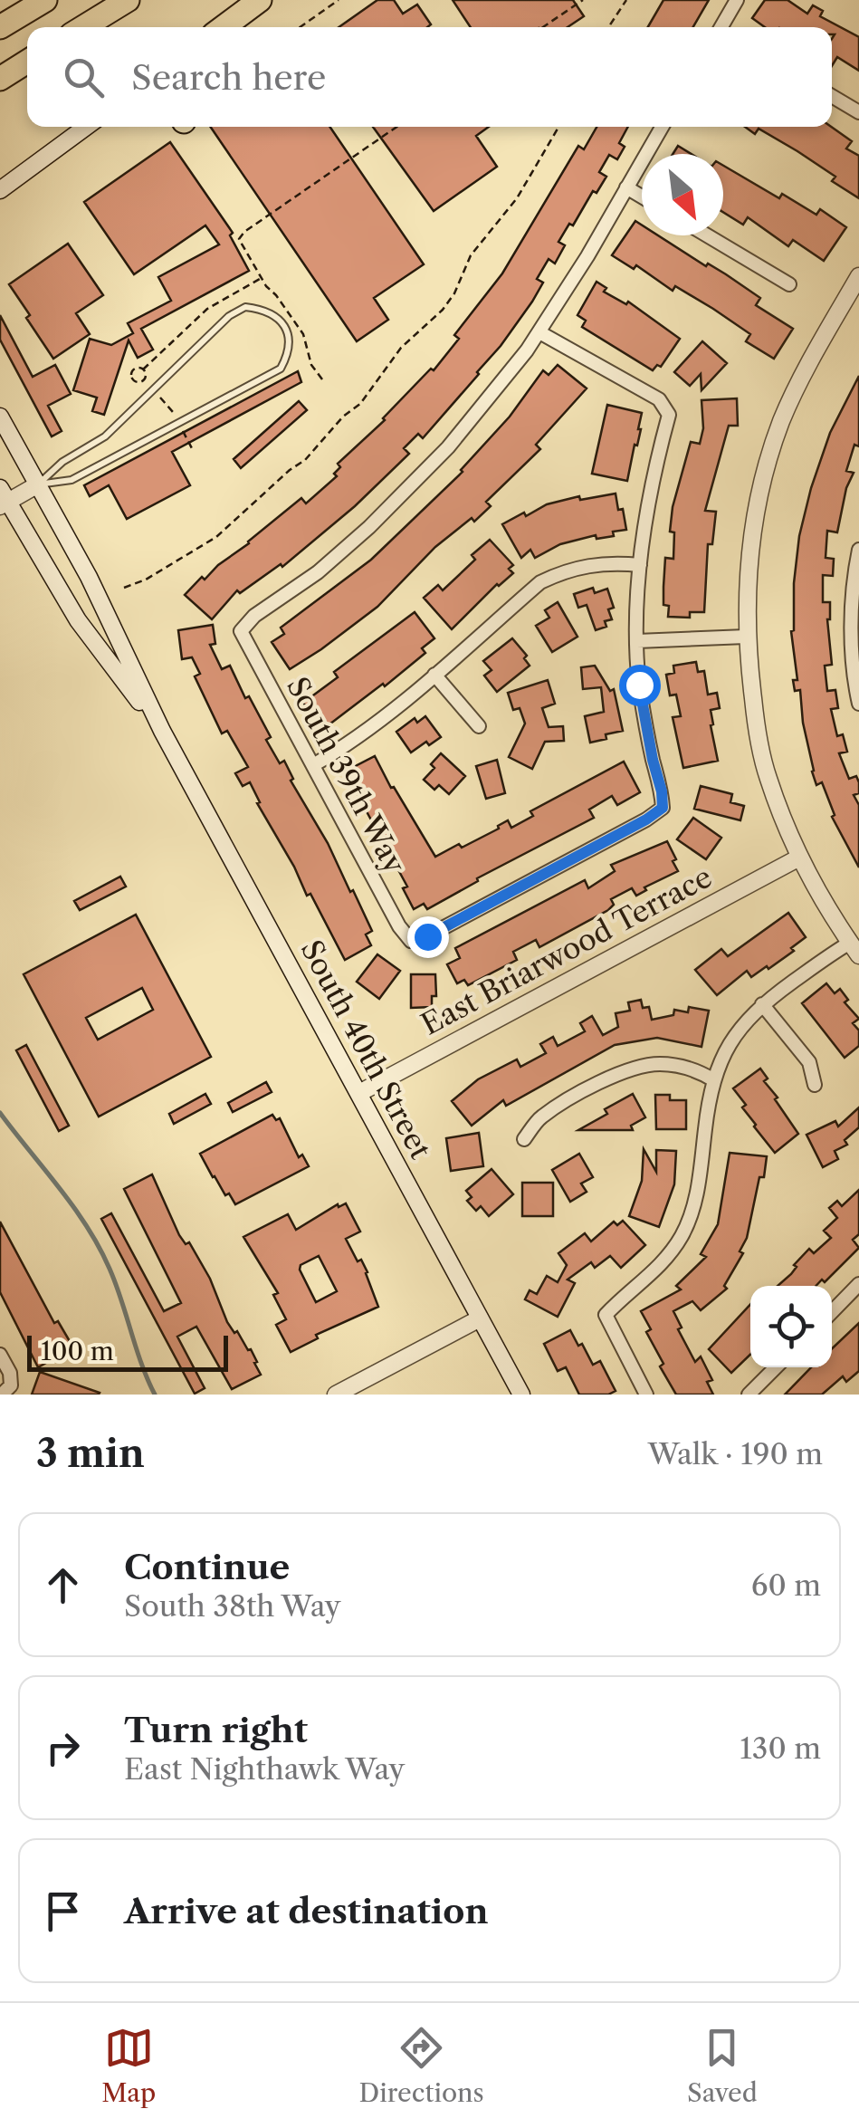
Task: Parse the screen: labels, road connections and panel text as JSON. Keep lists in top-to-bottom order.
{
  "streets": {
    "main road": ["East Briarwood Terrace", "South 40th Street"],
    "street": ["South 39th Way"]
  },
  "crossings": [
    ["East Briarwood Terrace", "South 40th Street"]
  ],
  "scale_bar": "100 m",
  "north": "bottom right",
  "page": {
    "search": "Search here",
    "scale": "100 m",
    "heading": ["3 min", "Walk · 190 m"],
    "list": [
      ["Continue", "South 38th Way", "60 m"],
      ["Turn right", "East Nighthawk Way", "130 m"],
      "Arrive at destination"
    ],
    "nav": ["Map", "Directions", "Saved"]
  }
}
